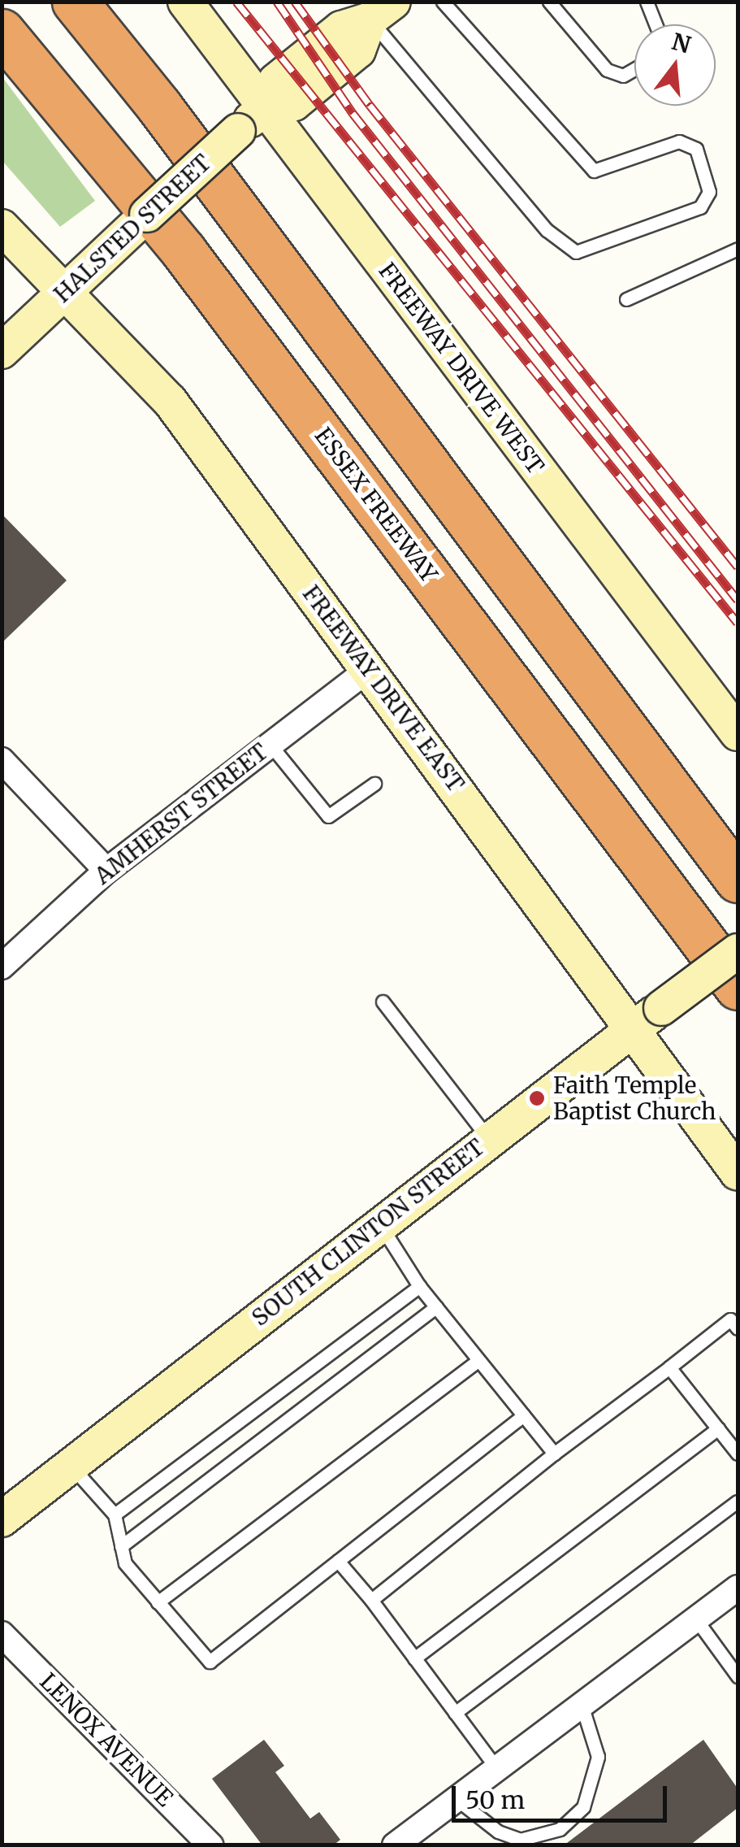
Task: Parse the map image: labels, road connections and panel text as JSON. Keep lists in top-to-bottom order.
{
  "streets": {
    "highway": ["ESSEX FREEWAY"],
    "main road": [
      "HALSTED STREET",
      "FREEWAY DRIVE WEST",
      "FREEWAY DRIVE EAST",
      "SOUTH CLINTON STREET"
    ],
    "street": ["AMHERST STREET", "LENOX AVENUE"]
  },
  "crossings": [
    ["HALSTED STREET", "FREEWAY DRIVE WEST"],
    ["HALSTED STREET", "FREEWAY DRIVE EAST"],
    ["FREEWAY DRIVE EAST", "AMHERST STREET"],
    ["FREEWAY DRIVE EAST", "SOUTH CLINTON STREET"]
  ],
  "places": ["Faith Temple Baptist Church"],
  "scale_bar": "50 m",
  "north": "top"
}
